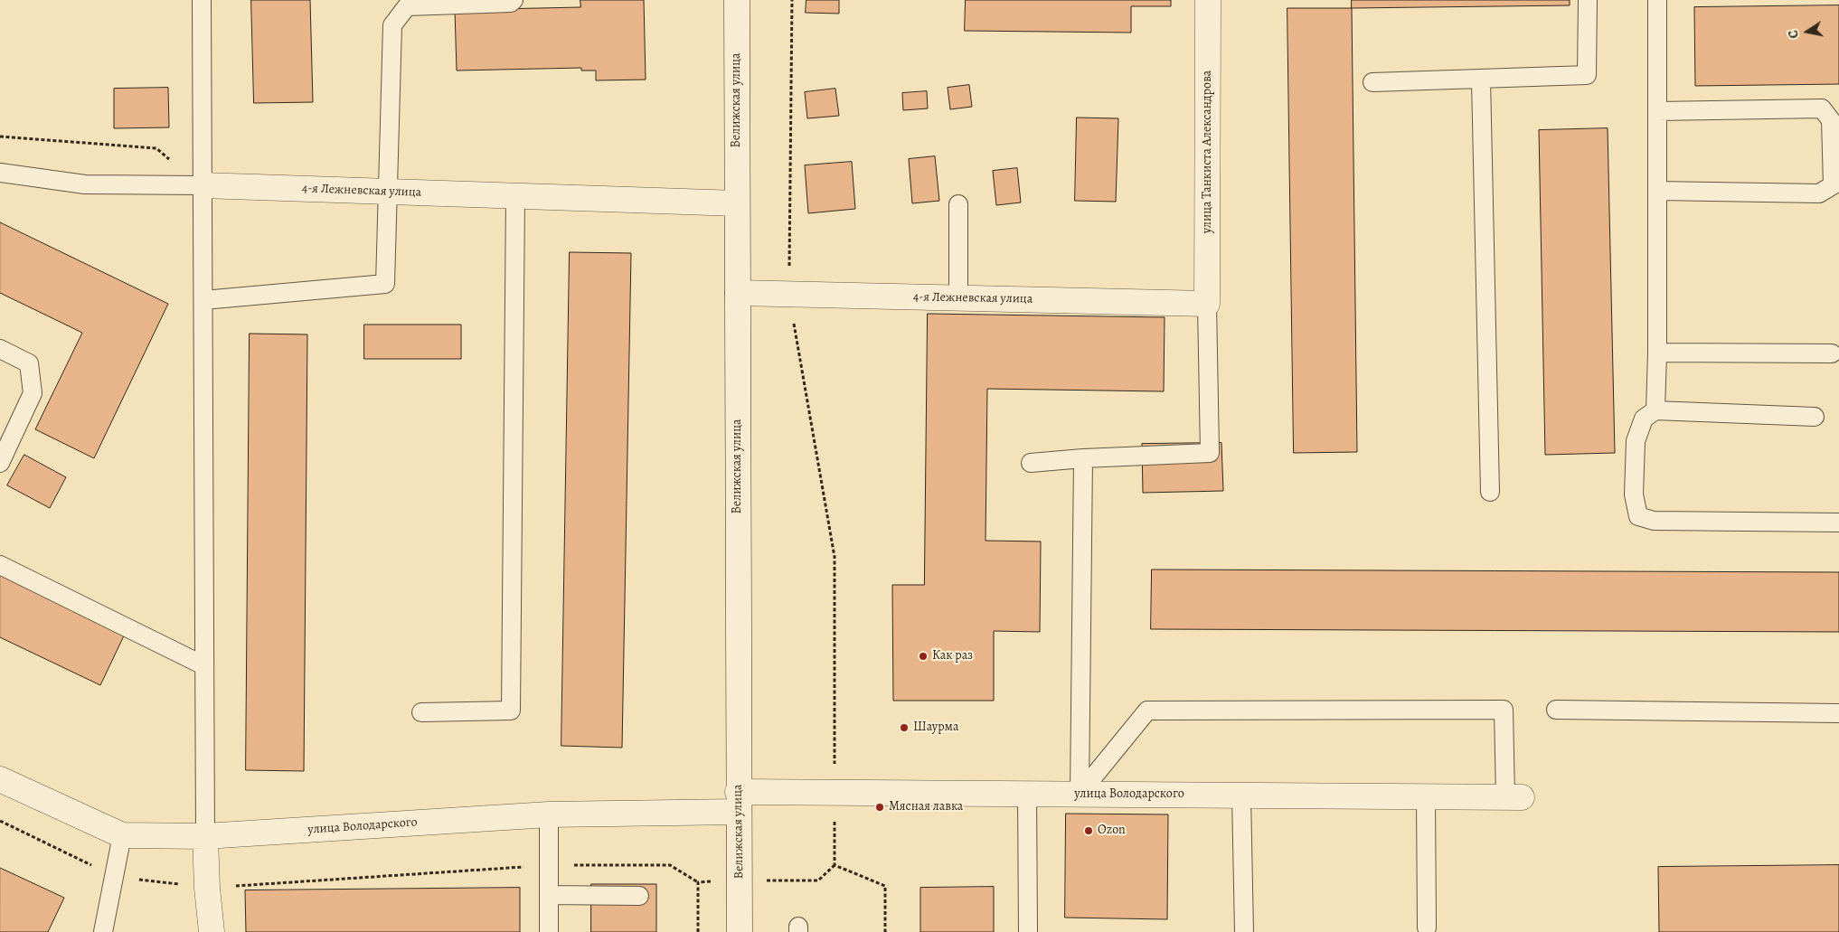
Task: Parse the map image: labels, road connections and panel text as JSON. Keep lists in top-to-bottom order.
{
  "streets": {
    "street": [
      "Велижская улица",
      "улица Танкиста Александрова",
      "4-я Лежневская улица",
      "улица Володарского"
    ]
  },
  "crossings": [
    ["Велижская улица", "4-я Лежневская улица"],
    ["Велижская улица", "улица Володарского"],
    ["улица Танкиста Александрова", "4-я Лежневская улица"]
  ],
  "places": [
    "Как раз",
    "Шаурма",
    "Мясная лавка",
    "Ozon"
  ],
  "north": "left"
}
